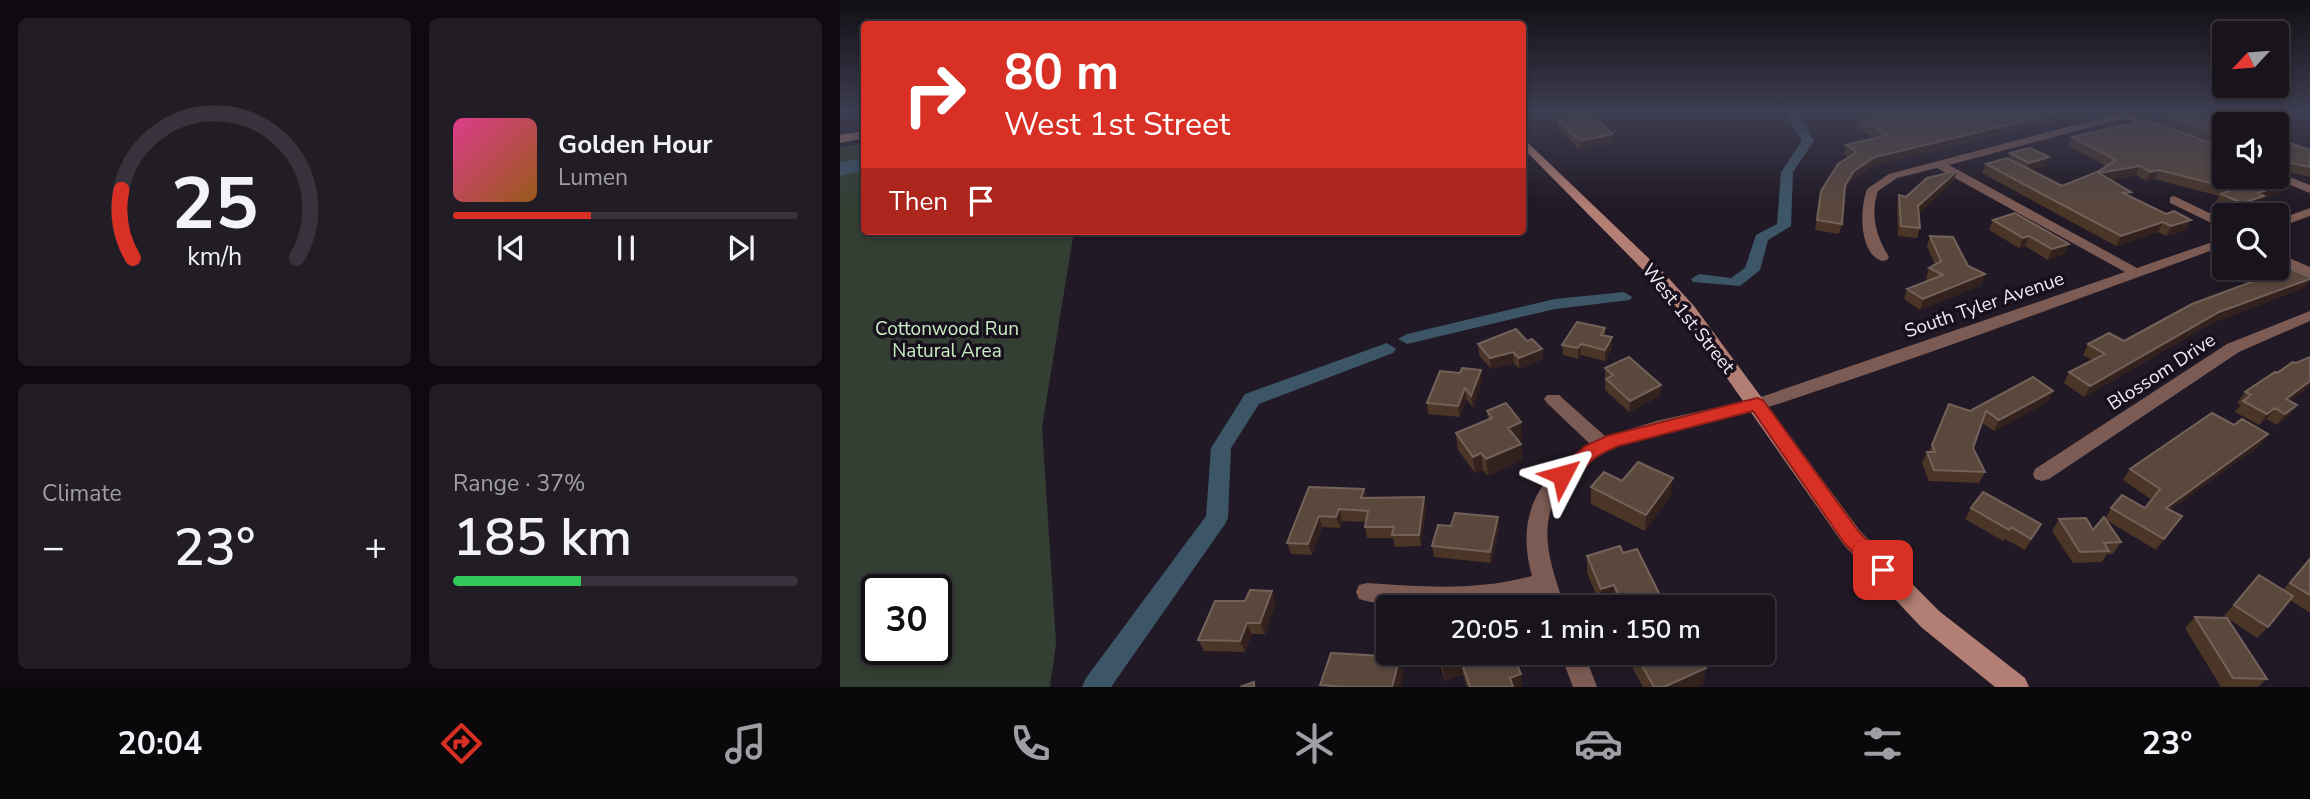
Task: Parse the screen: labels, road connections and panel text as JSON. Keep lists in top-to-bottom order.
{
  "streets": {
    "main road": ["West 1st Street"],
    "street": ["South Tyler Avenue", "Blossom Drive"]
  },
  "crossings": [
    ["South Tyler Avenue", "West 1st Street"]
  ],
  "parks": ["Cottonwood Run Natural Area"],
  "north": "bottom left",
  "page": {
    "turn": ["80 m", "West 1st Street"],
    "song": ["Golden Hour", "Lumen"],
    "then": "Then",
    "tile": [
      "Climate",
      ["Range · 37%", "185 km"]
    ],
    "heat": ["−", "23°", "+"],
    "limit": "30",
    "trip": "20:05 · 1 min · 150 m",
    "tabs": ["20:04", "23°"],
    "gauge": ["25", "km/h"]
  }
}
